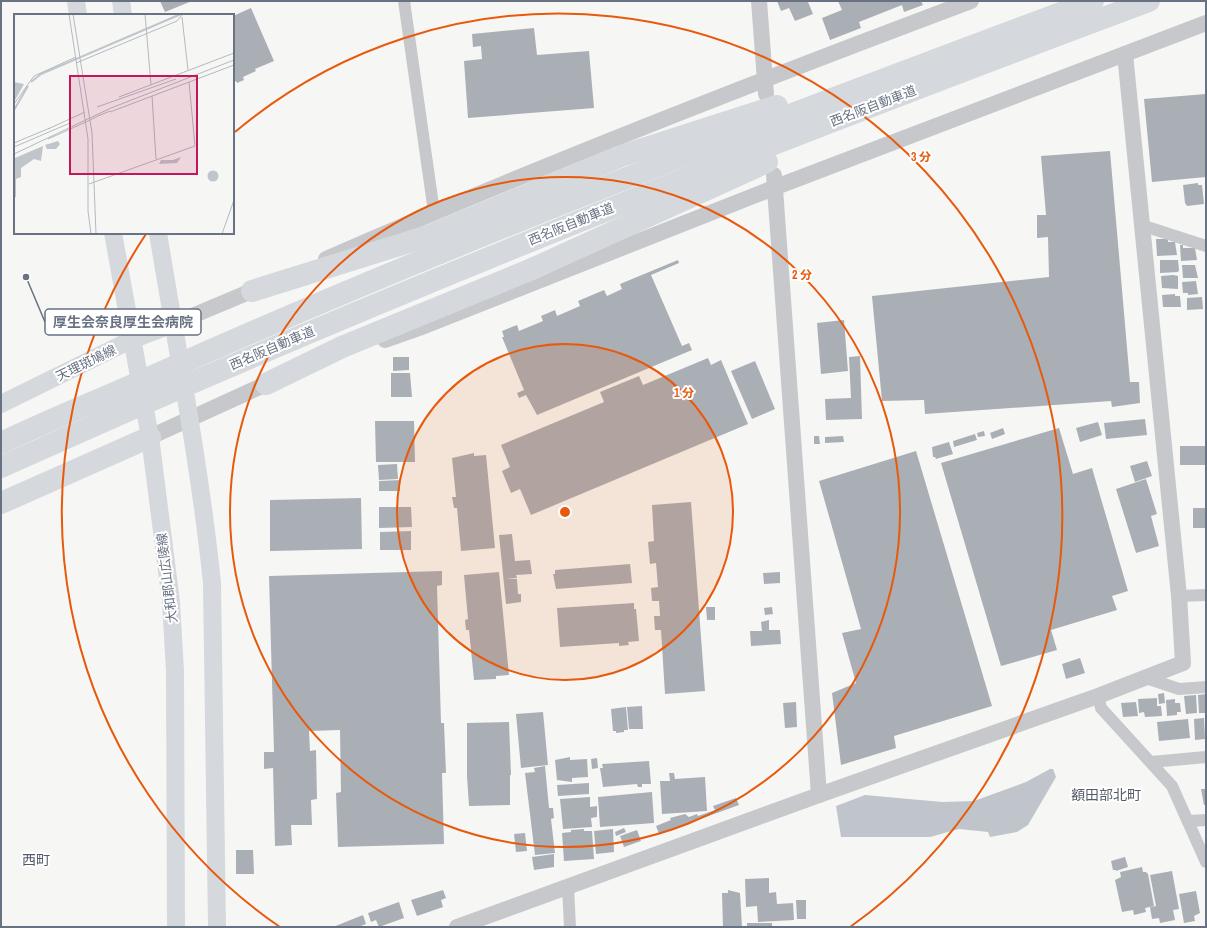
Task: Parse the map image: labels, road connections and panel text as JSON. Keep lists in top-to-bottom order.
{
  "streets": {
    "highway": ["西名阪自動車道"],
    "main road": ["天理斑鳩線", "大和郡山広陵線"]
  },
  "crossings": [
    ["天理斑鳩線", "大和郡山広陵線"]
  ],
  "districts": ["額田部北町", "西町"],
  "places": ["厚生会奈良厚生会病院"],
  "rings": ["3 分", "2 分", "1 分"]
}
